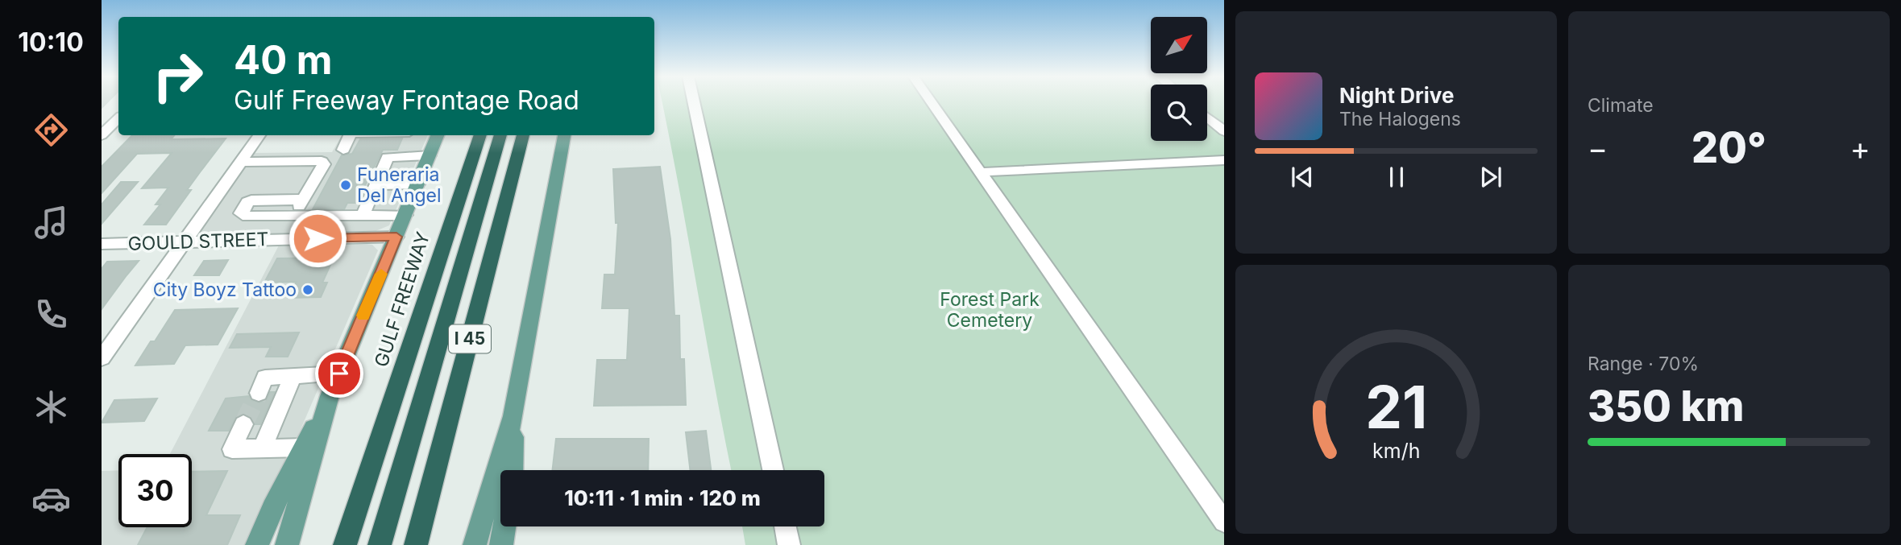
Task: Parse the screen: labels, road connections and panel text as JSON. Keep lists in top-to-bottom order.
{
  "streets": {
    "highway": ["GULF FREEWAY", "I 45"],
    "street": ["GOULD STREET"]
  },
  "parks": ["Forest Park Cemetery"],
  "places": ["Funeraria Del Angel", "City Boyz Tattoo"],
  "north": "top right",
  "page": {
    "tabs": "10:10",
    "tile": [
      "Climate",
      ["Range · 70%", "350 km"]
    ],
    "turn": ["40 m", "Gulf Freeway Frontage Road"],
    "song": ["Night Drive", "The Halogens"],
    "heat": ["−", "20°", "+"],
    "limit": "30",
    "trip": "10:11 · 1 min · 120 m",
    "gauge": ["21", "km/h"]
  }
}
